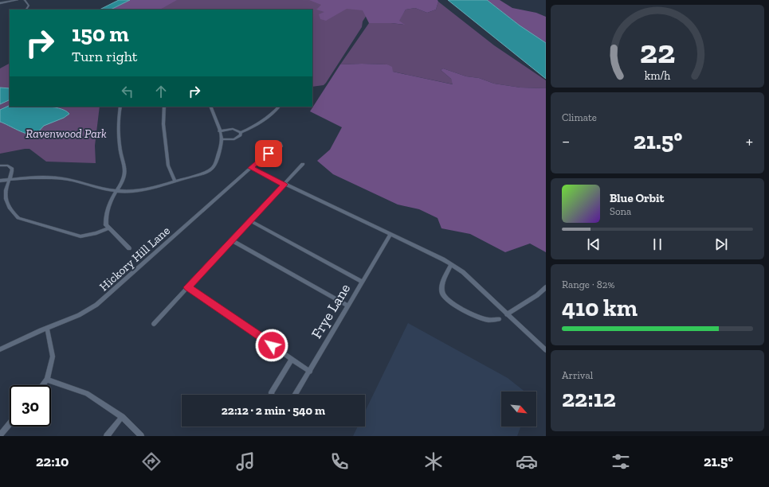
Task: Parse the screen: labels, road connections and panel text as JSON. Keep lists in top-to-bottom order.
{
  "streets": {
    "street": ["Hickory Hill Lane", "Frye Lane"]
  },
  "parks": ["Ravenwood Park"],
  "north": "bottom right",
  "page": {
    "turn": ["150 m", "Turn right"],
    "tile": [
      "Climate",
      ["Range · 82%", "410 km"],
      ["Arrival", "22:12"]
    ],
    "heat": ["−", "21.5°", "+"],
    "song": ["Blue Orbit", "Sona"],
    "limit": "30",
    "trip": "22:12 · 2 min · 540 m",
    "tabs": ["22:10", "21.5°"],
    "gauge": ["22", "km/h"]
  }
}
